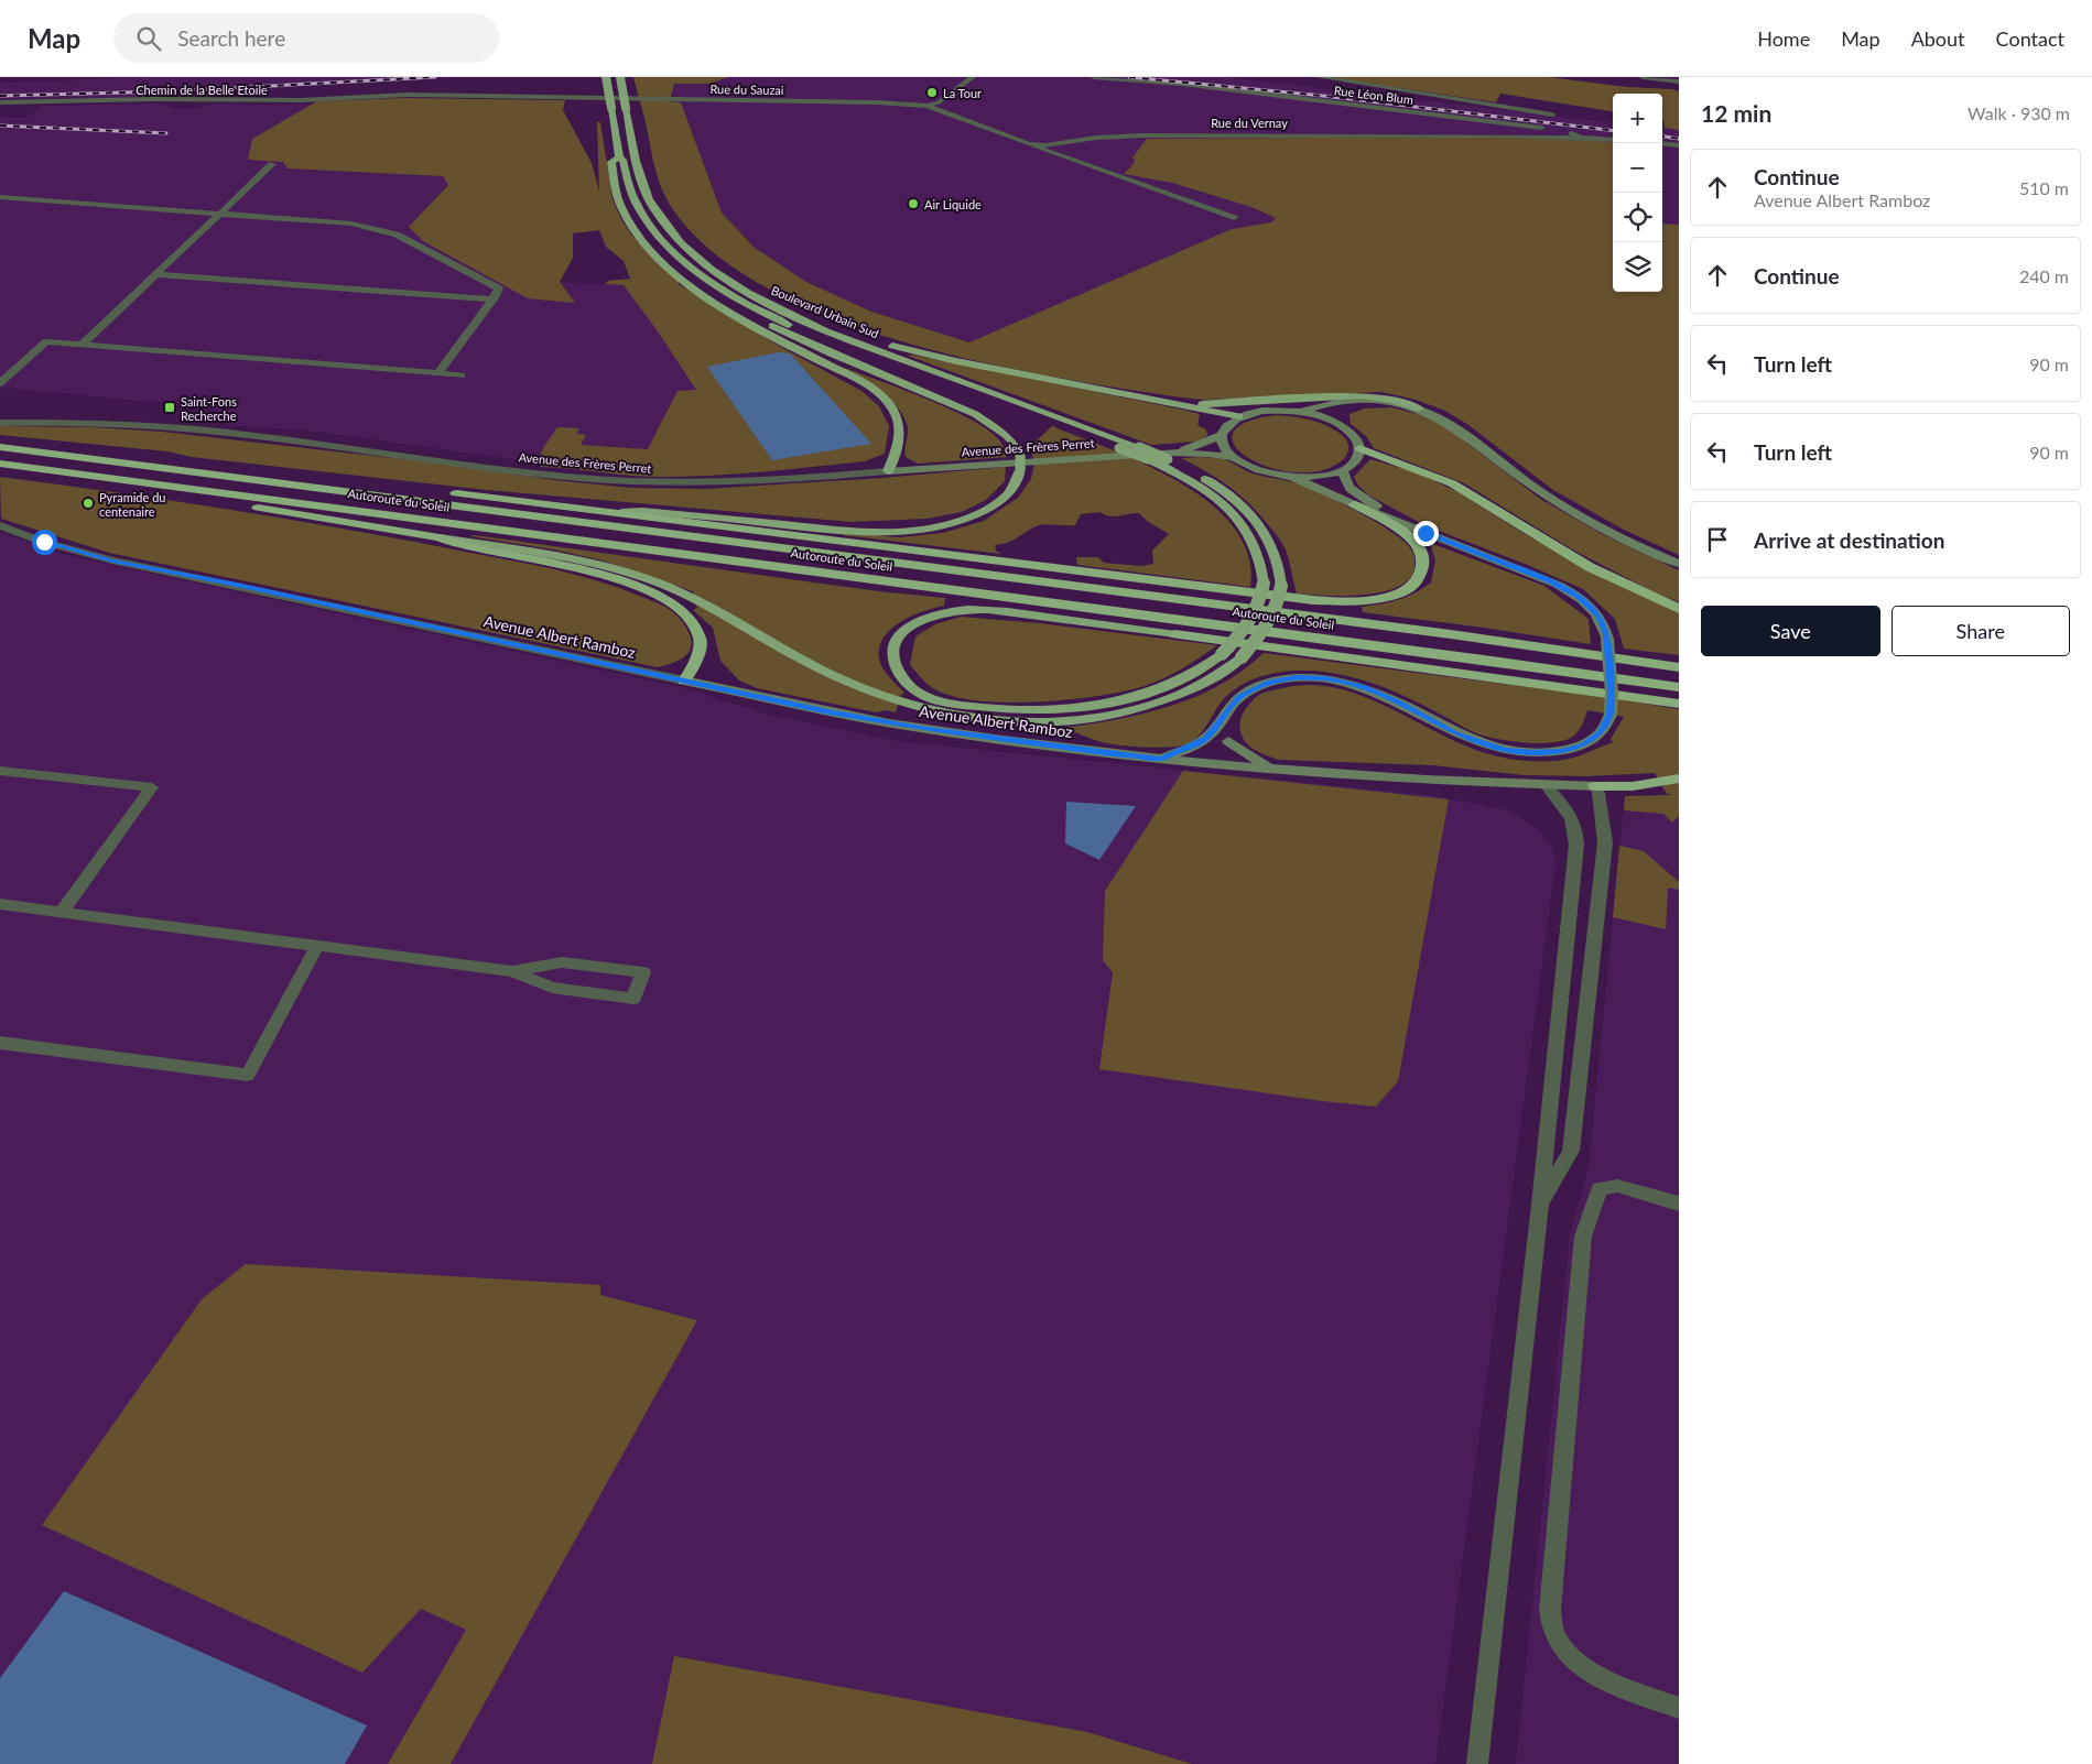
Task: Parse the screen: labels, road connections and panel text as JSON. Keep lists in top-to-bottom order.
{
  "streets": {
    "highway": ["Boulevard Urbain Sud", "Autoroute du Soleil"],
    "main road": ["Avenue des Frères Perret", "Avenue Albert Ramboz"],
    "street": [
      "Chemin de la Belle Etoile",
      "Rue du Sauzai",
      "Rue Léon Blum",
      "Rue du Vernay"
    ]
  },
  "crossings": [
    ["Chemin de la Belle Etoile", "Rue du Sauzai"],
    ["Rue du Sauzai", "Rue du Vernay"],
    ["Rue Léon Blum", "Rue du Vernay"],
    ["Boulevard Urbain Sud", "Avenue des Frères Perret"]
  ],
  "places": {
    "other": ["La Tour", "Air Liquide", "Pyramide du centenaire"],
    "transit": ["Saint-Fons Recherche"]
  },
  "page": {
    "header": "Map",
    "search": "Search here",
    "nav": [
      "Home",
      "Map",
      "About",
      "Contact"
    ],
    "heading": ["12 min", "Walk · 930 m"],
    "map_buttons": ["+", "−"],
    "list": [
      ["Continue", "Avenue Albert Ramboz", "510 m"],
      ["Continue", "240 m"],
      ["Turn left", "90 m"],
      ["Turn left", "90 m"],
      "Arrive at destination"
    ],
    "buttons": ["Save", "Share"]
  }
}
